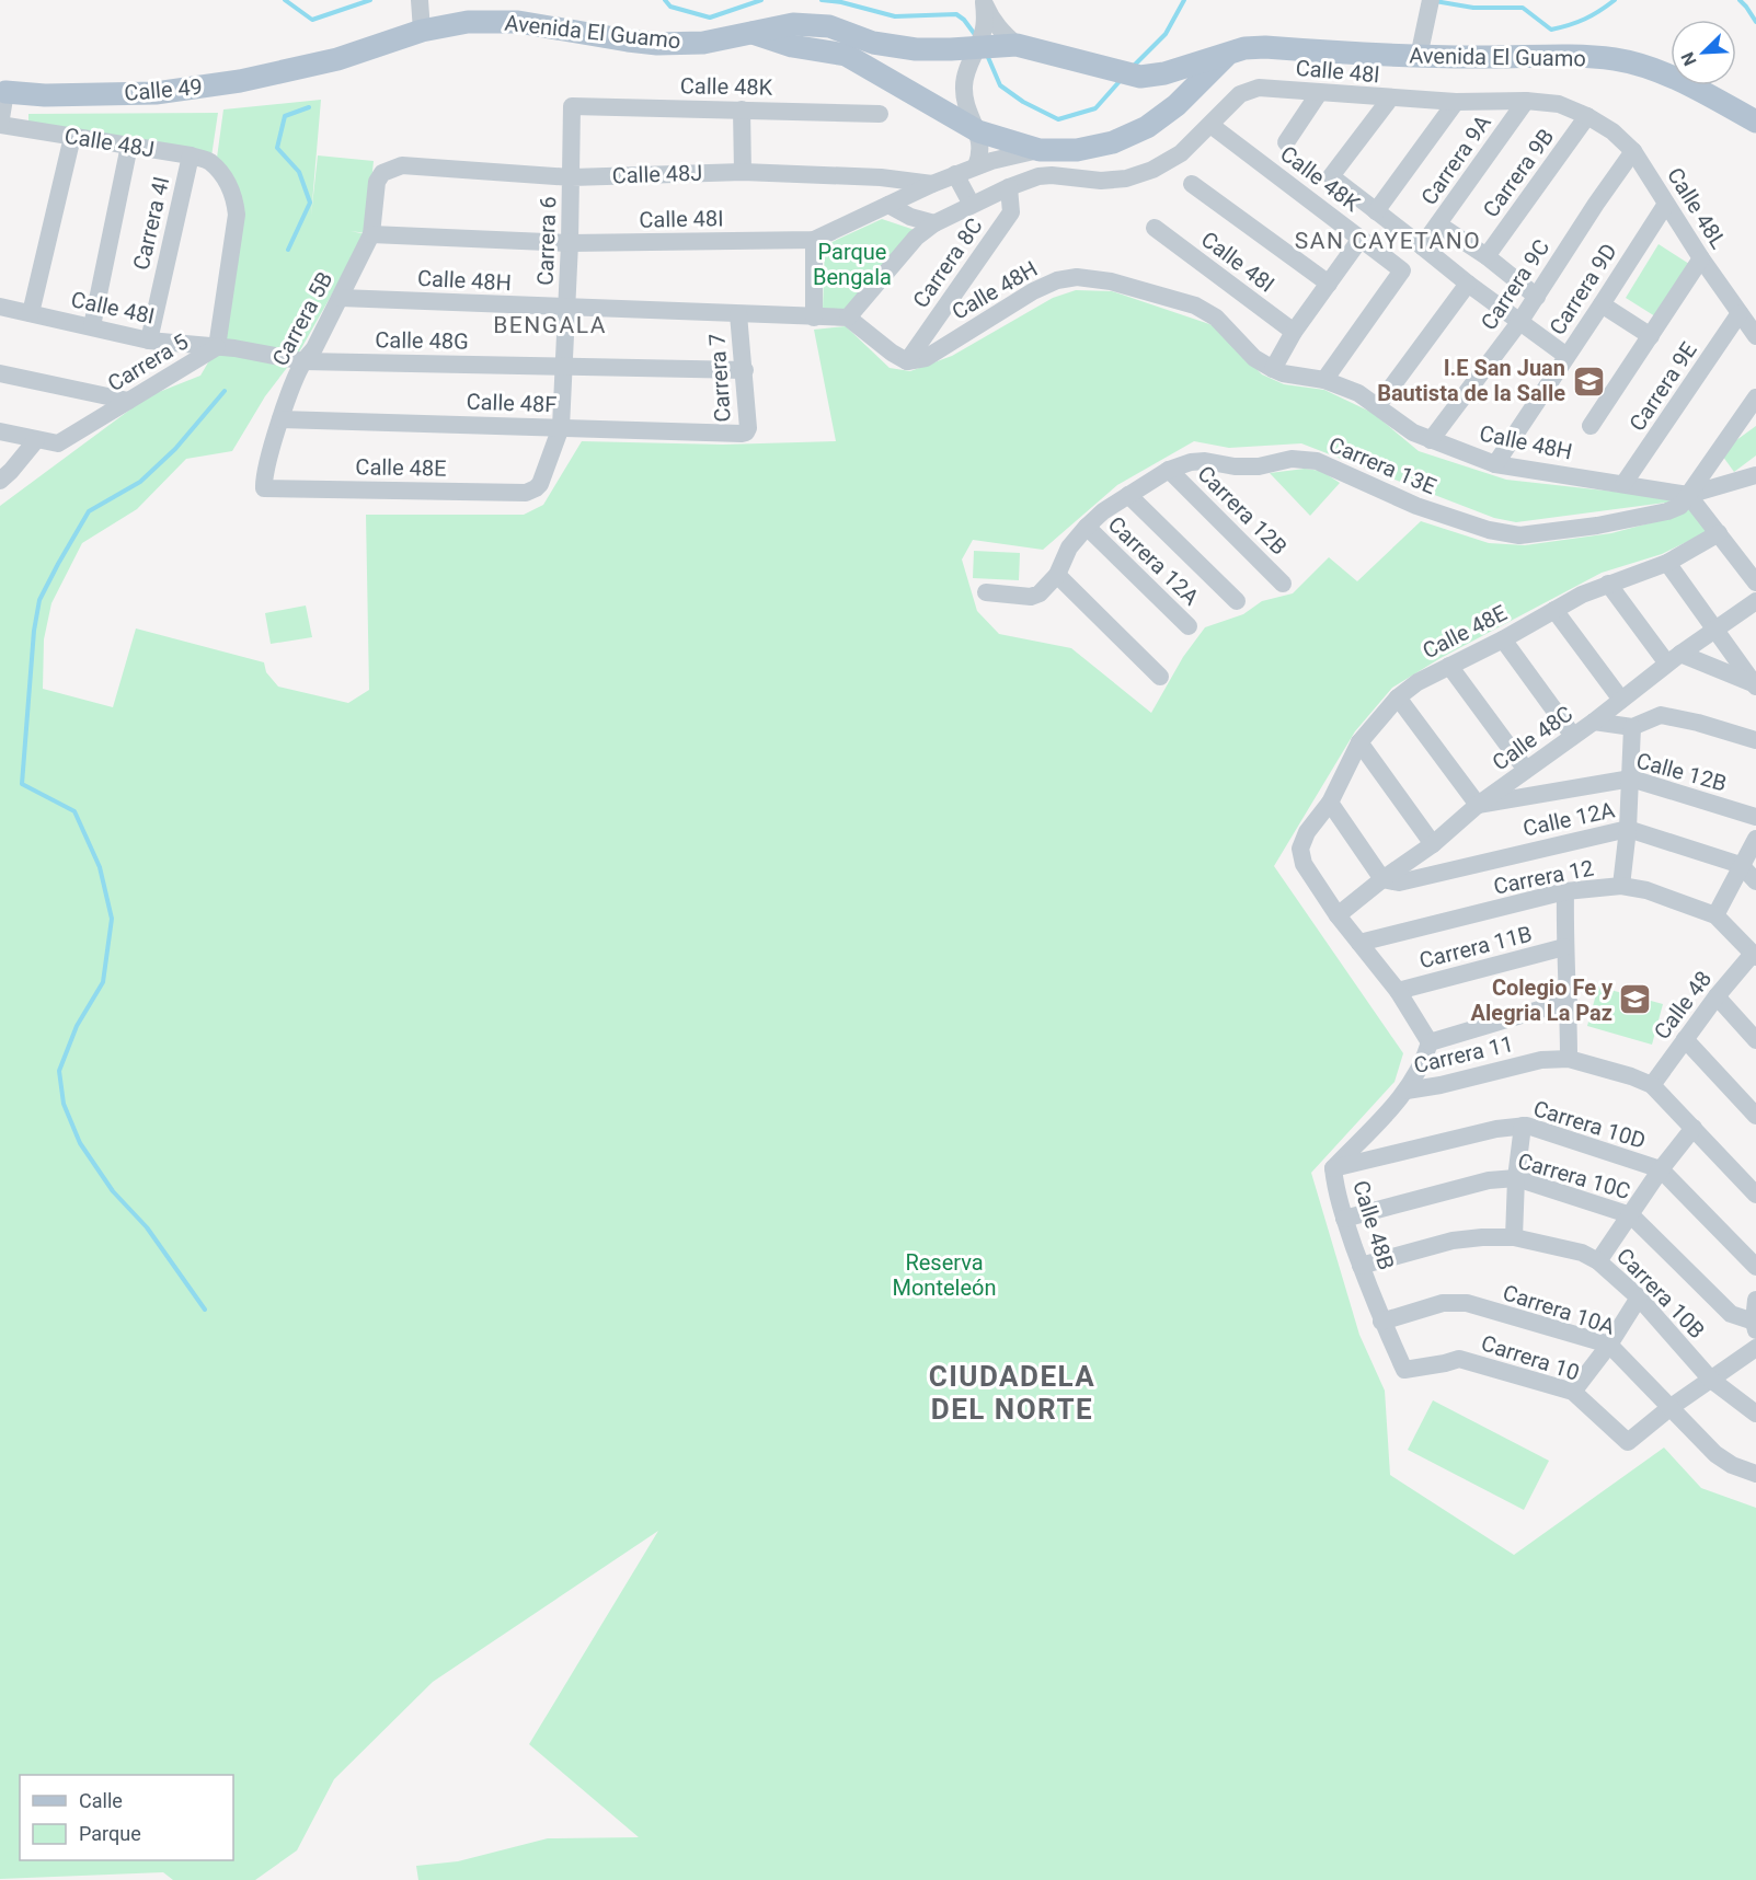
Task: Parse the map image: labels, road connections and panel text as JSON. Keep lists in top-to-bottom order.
{
  "streets": {
    "main road": ["Avenida El Guamo", "Calle 49"],
    "street": [
      "Calle 48l",
      "Calle 48K",
      "Calle 48J",
      "Carrera 9A",
      "Carrera 9B",
      "Calle 48L",
      "Calle 48I",
      "Carrera 4I",
      "Carrera 6",
      "Carrera 8C",
      "Calle 48H",
      "Carrera 9C",
      "Carrera 9D",
      "Carrera 5B",
      "Calle 48G",
      "Carrera 5",
      "Carrera 7",
      "Carrera 9E",
      "Calle 48F",
      "Carrera 13E",
      "Calle 48E",
      "Carrera 12B",
      "Carrera 12A",
      "Calle 48C",
      "Calle 12B",
      "Calle 12A",
      "Carrera 12",
      "Carrera 11B",
      "Calle 48",
      "Carrera 11",
      "Carrera 10D",
      "Carrera 10C",
      "Calle 48B",
      "Carrera 10B",
      "Carrera 10A",
      "Carrera 10"
    ]
  },
  "crossings": [
    ["Avenida El Guamo", "Calle 49"],
    ["Avenida El Guamo", "Calle 48I"],
    ["Calle 48l", "Calle 48K"],
    ["Calle 48l", "Carrera 9A"],
    ["Calle 48l", "Carrera 9B"],
    ["Calle 48l", "Calle 48L"],
    ["Calle 48K", "Carrera 6"],
    ["Calle 48K", "Calle 48H"],
    ["Calle 49", "Calle 48J"],
    ["Calle 48J", "Calle 48I"],
    ["Calle 48J", "Carrera 4I"],
    ["Calle 48J", "Carrera 6"],
    ["Calle 48J", "Carrera 5B"],
    ["Calle 48J", "Carrera 5"],
    ["Carrera 9B", "Calle 48L"],
    ["Calle 48L", "Carrera 9C"],
    ["Calle 48L", "Carrera 9D"],
    ["Calle 48L", "Carrera 9E"],
    ["Calle 48I", "Carrera 4I"],
    ["Calle 48I", "Carrera 6"],
    ["Calle 48I", "Carrera 5B"],
    ["Calle 48I", "Calle 48G"],
    ["Calle 48I", "Carrera 5"],
    ["Carrera 6", "Calle 48H"],
    ["Carrera 6", "Calle 48G"],
    ["Carrera 6", "Calle 48F"],
    ["Carrera 6", "Calle 48E"],
    ["Carrera 8C", "Calle 48H"],
    ["Calle 48H", "Carrera 9C"],
    ["Calle 48H", "Carrera 9D"],
    ["Calle 48H", "Carrera 5B"],
    ["Calle 48H", "Carrera 7"],
    ["Calle 48H", "Carrera 9E"],
    ["Calle 48H", "Carrera 13E"],
    ["Carrera 5B", "Calle 48G"],
    ["Carrera 5B", "Calle 48F"],
    ["Carrera 5B", "Calle 48E"],
    ["Calle 48G", "Carrera 5"],
    ["Calle 48G", "Carrera 7"],
    ["Carrera 7", "Calle 48F"],
    ["Carrera 13E", "Carrera 12B"],
    ["Carrera 13E", "Carrera 12A"],
    ["Calle 48E", "Carrera 11"],
    ["Calle 48C", "Calle 12B"],
    ["Calle 48C", "Calle 12A"],
    ["Calle 48C", "Carrera 11"],
    ["Carrera 12", "Calle 48"],
    ["Carrera 12", "Carrera 11"],
    ["Carrera 11B", "Carrera 11"],
    ["Calle 48", "Carrera 11"],
    ["Carrera 11", "Calle 48B"],
    ["Carrera 10D", "Calle 48B"],
    ["Carrera 10C", "Calle 48B"],
    ["Calle 48B", "Carrera 10B"],
    ["Calle 48B", "Carrera 10A"],
    ["Calle 48B", "Carrera 10"],
    ["Carrera 10A", "Carrera 10"]
  ],
  "districts": ["SAN CAYETANO", "BENGALA", "CIUDADELA DEL NORTE"],
  "parks": ["Parque Bengala", "Reserva Monteleón"],
  "places": {
    "school or university": ["I.E San Juan Bautista de la Salle", "Colegio Fe y Alegria La Paz"]
  },
  "legend": ["Calle", "Parque"],
  "north": "bottom left"
}
